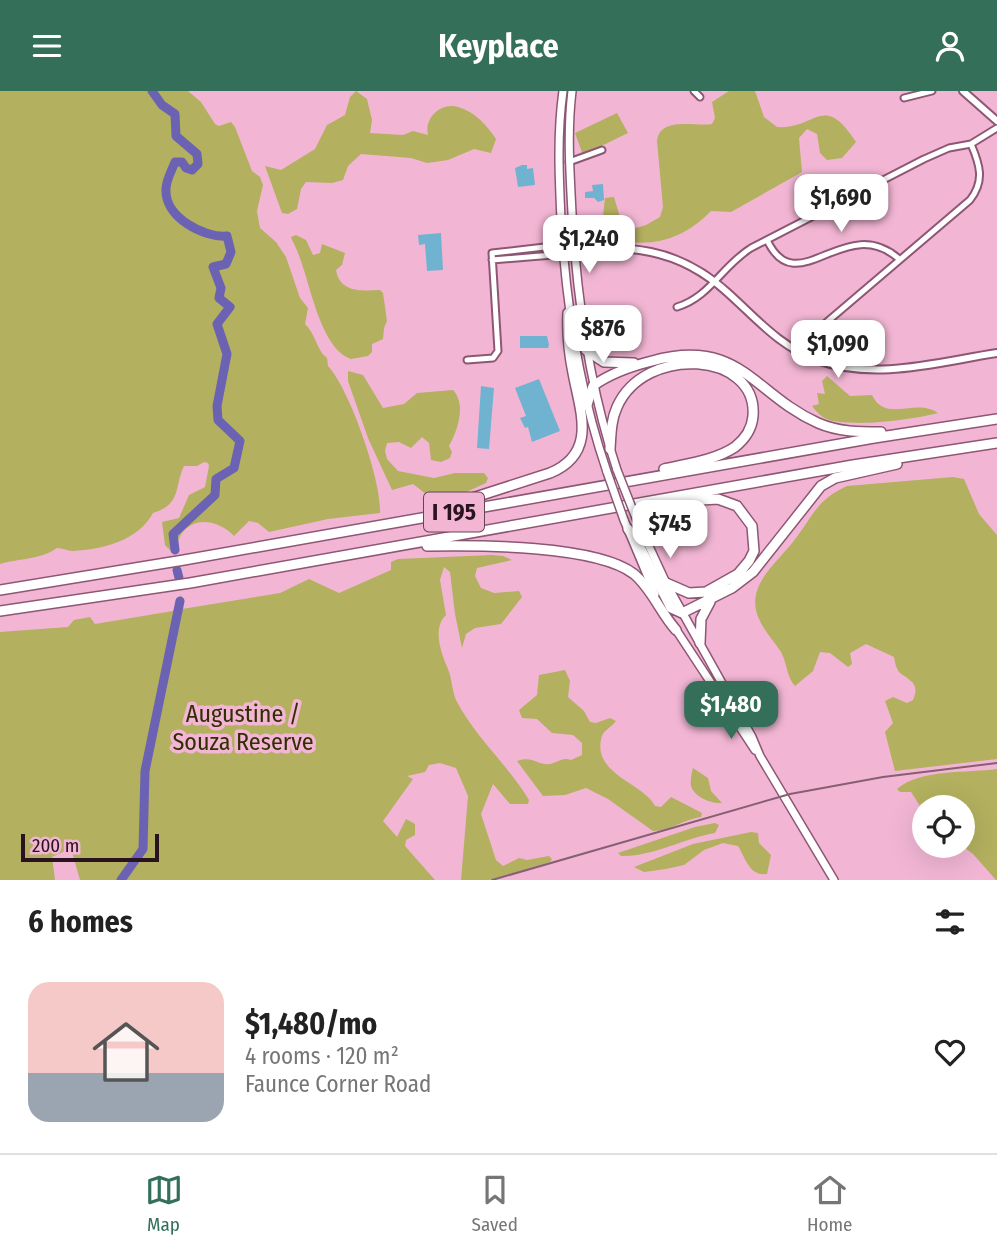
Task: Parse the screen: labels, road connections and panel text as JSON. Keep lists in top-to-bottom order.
{
  "streets": {
    "highway": ["I 195"]
  },
  "parks": ["Augustine / Souza Reserve"],
  "scale_bar": "200 m",
  "page": {
    "header": "Keyplace",
    "price": [
      "$1,690",
      "$1,240",
      "$876",
      "$1,090",
      "$745",
      "$1,480"
    ],
    "scale": "200 m",
    "heading": "6 homes",
    "list": [
      {
        "name": "$1,480/mo",
        "note": "4 rooms · 120 m² · Faunce Corner Road"
      }
    ],
    "tabs": ["Map", "Saved", "Home"]
  }
}
